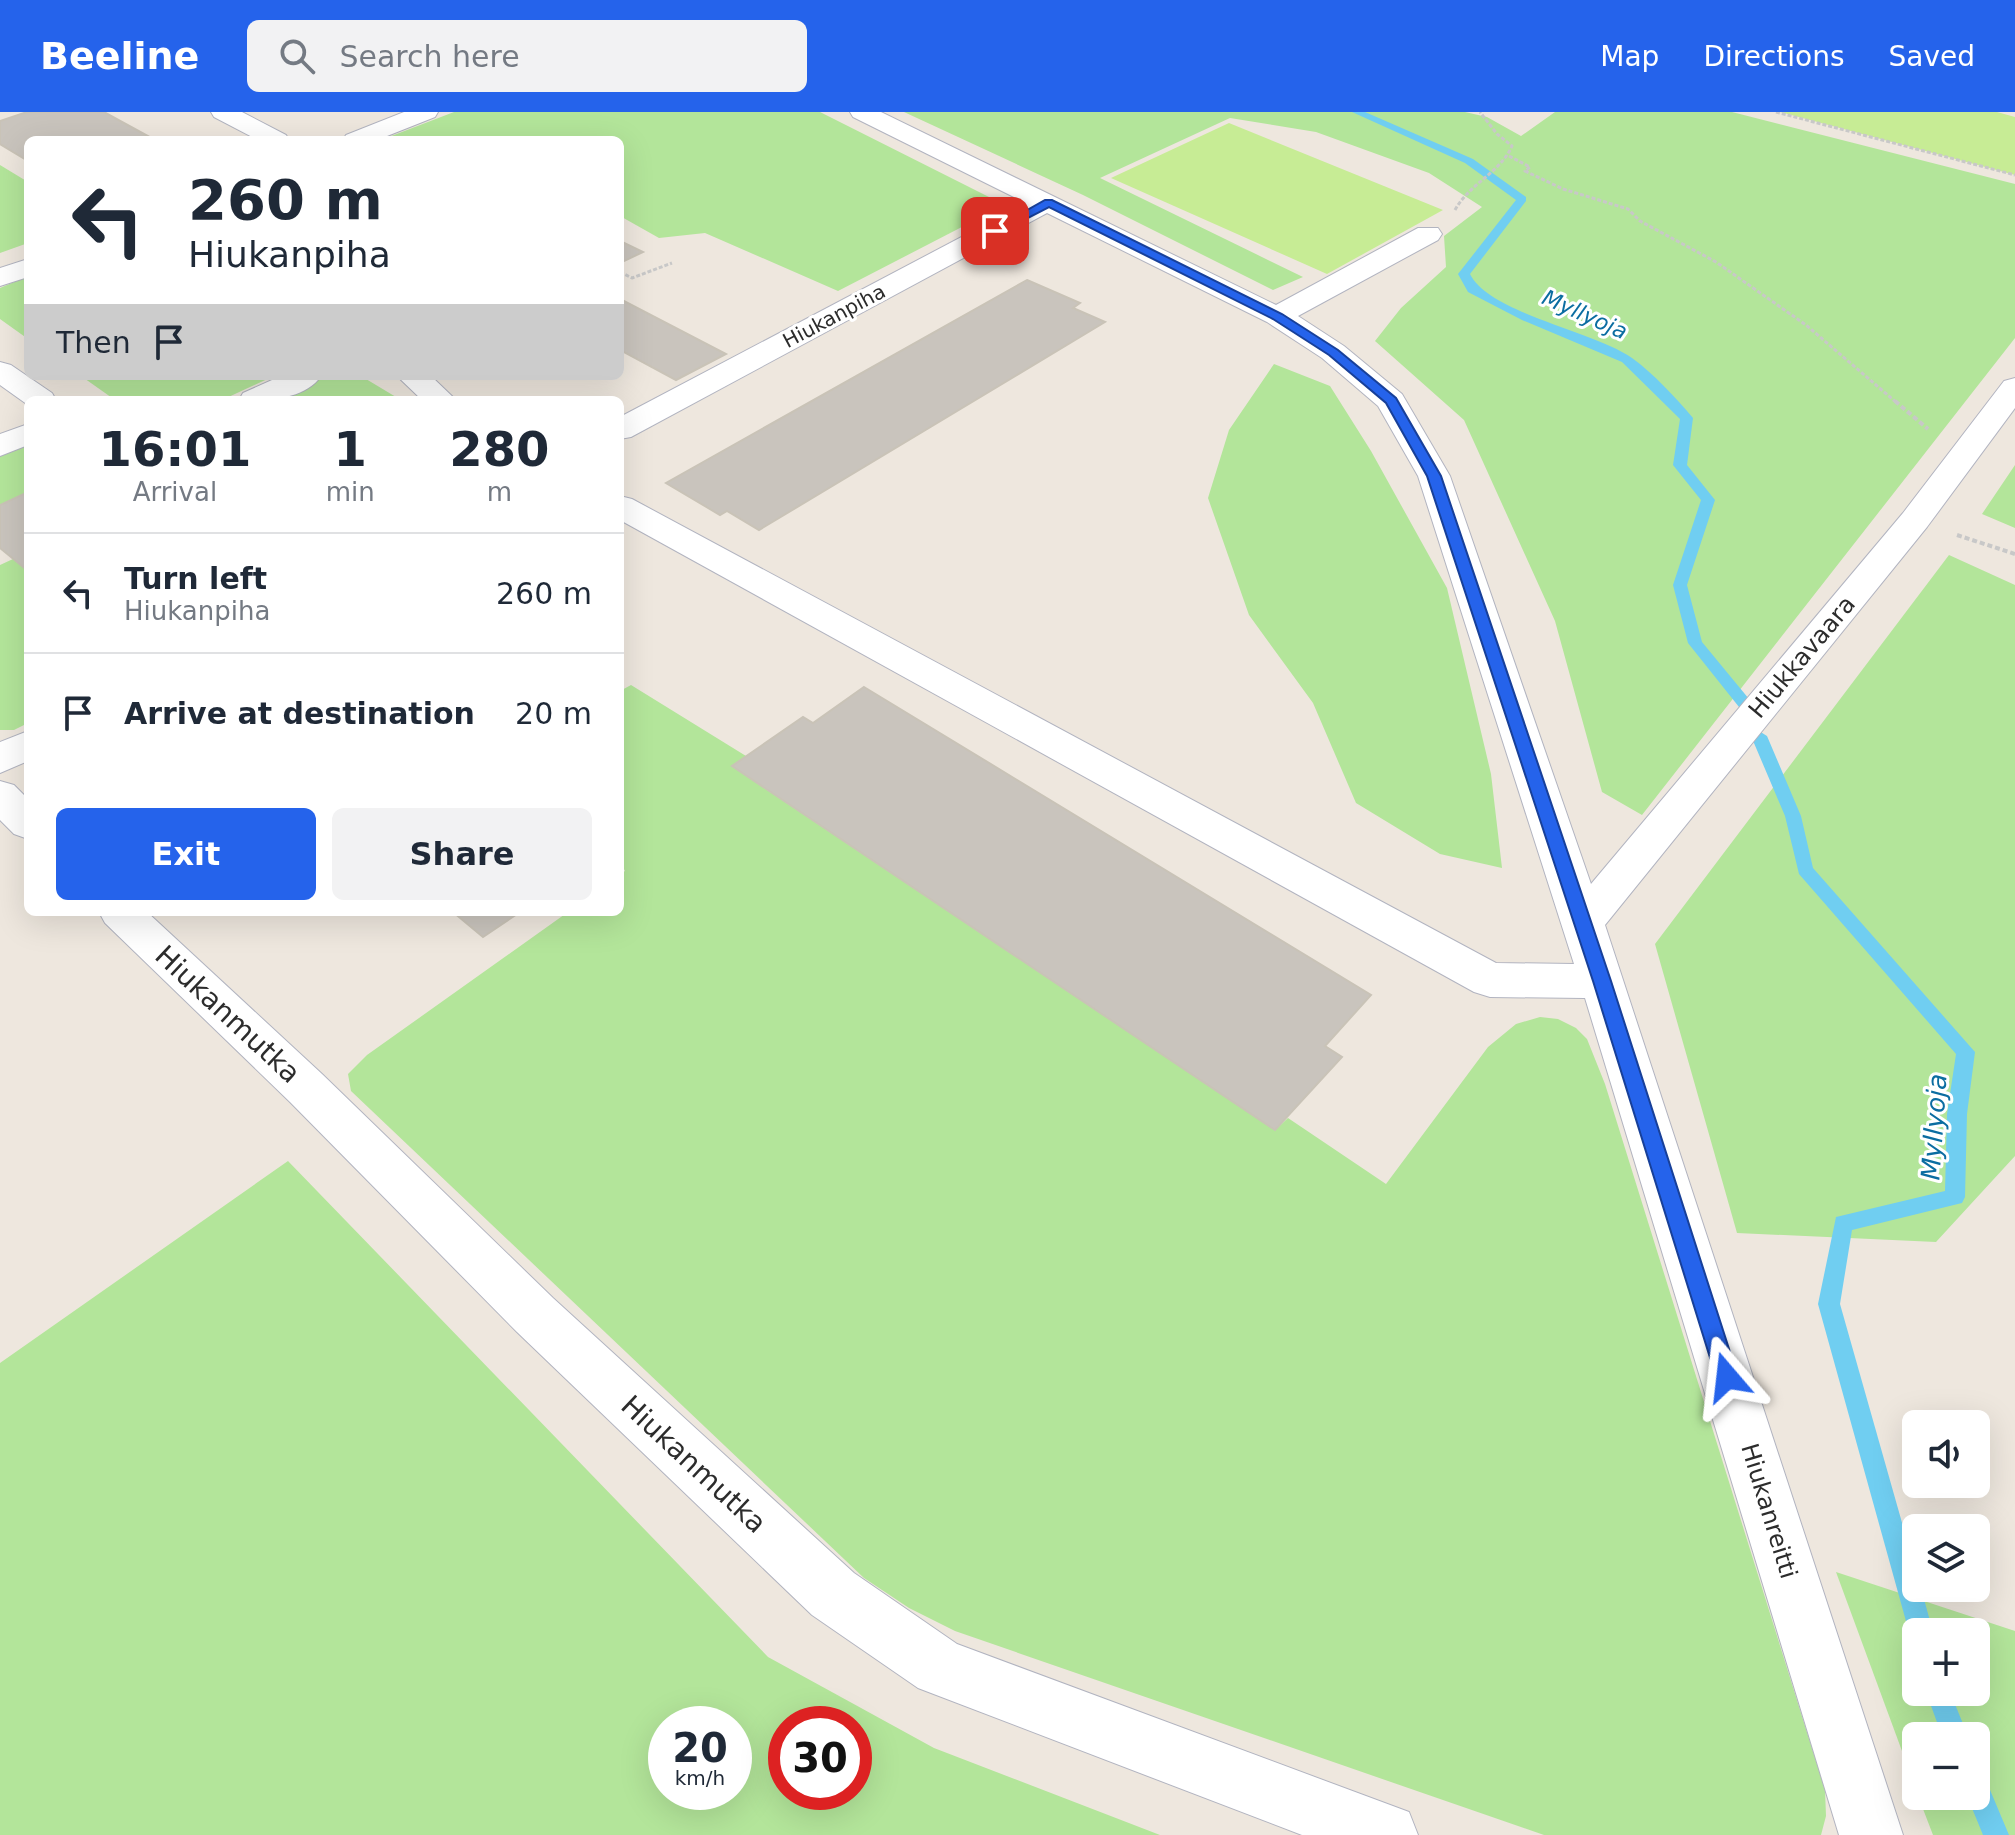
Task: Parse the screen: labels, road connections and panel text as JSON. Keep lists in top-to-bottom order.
{
  "streets": {
    "street": [
      "Hiukanpiha",
      "Hiukkavaara",
      "Hiukanmutka",
      "Hiukanreitti"
    ]
  },
  "crossings": [
    ["Hiukanpiha", "Hiukanreitti"],
    ["Hiukkavaara", "Hiukanreitti"]
  ],
  "water": ["Myllyoja"],
  "page": {
    "header": "Beeline",
    "search": "Search here",
    "nav": ["Map", "Directions", "Saved"],
    "turn": ["260 m", "Hiukanpiha"],
    "then": "Then",
    "eta": [
      "16:01",
      "Arrival",
      "1",
      "min",
      "280",
      "m"
    ],
    "list": [
      {
        "name": "Turn left",
        "note": "Hiukanpiha",
        "value": "260 m"
      },
      {
        "name": "Arrive at destination",
        "value": "20 m"
      }
    ],
    "buttons": ["Exit", "Share"],
    "map_buttons": ["+", "−"],
    "speed": "20 km/h",
    "limit": "30"
  }
}
